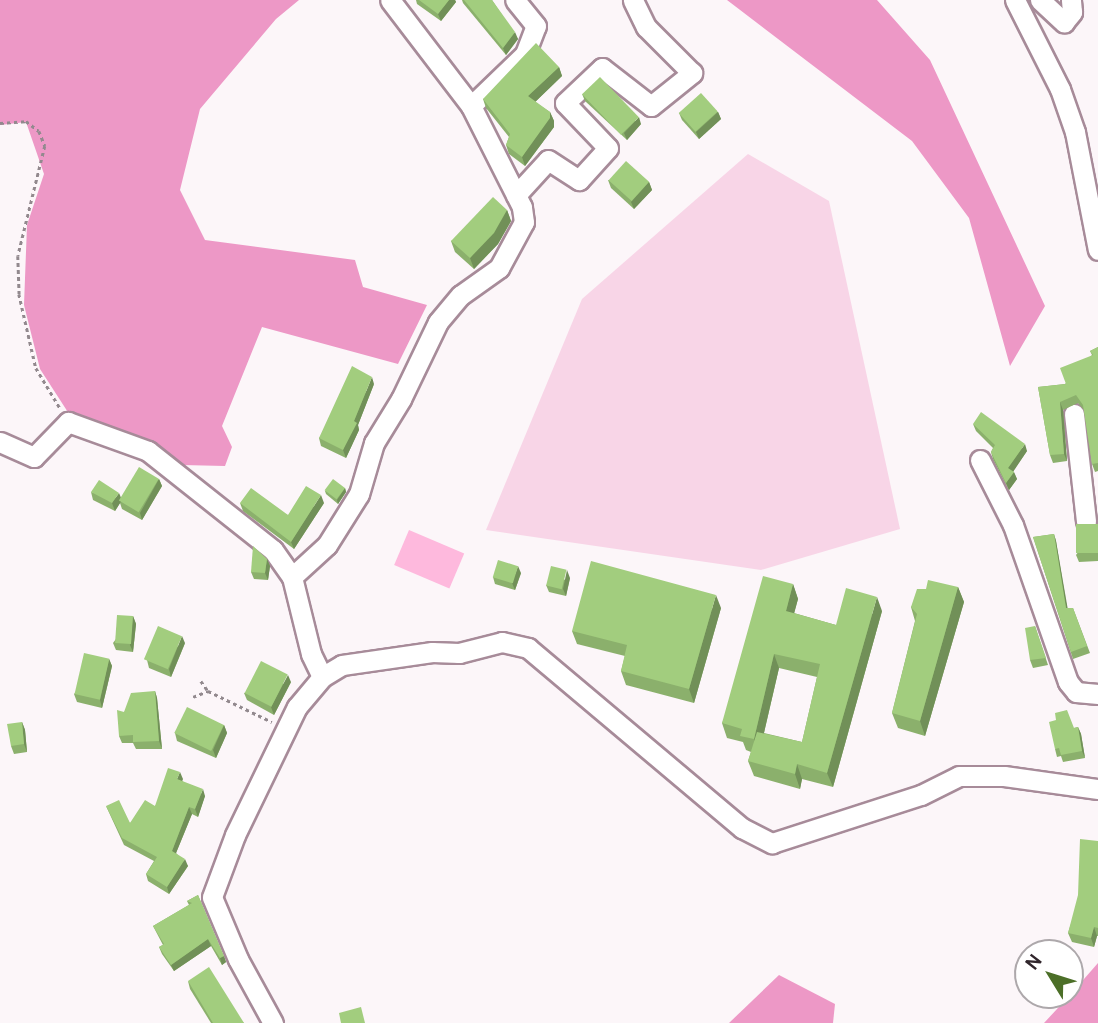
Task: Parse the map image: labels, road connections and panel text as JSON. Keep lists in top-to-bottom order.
{
  "north": "top left"
}
